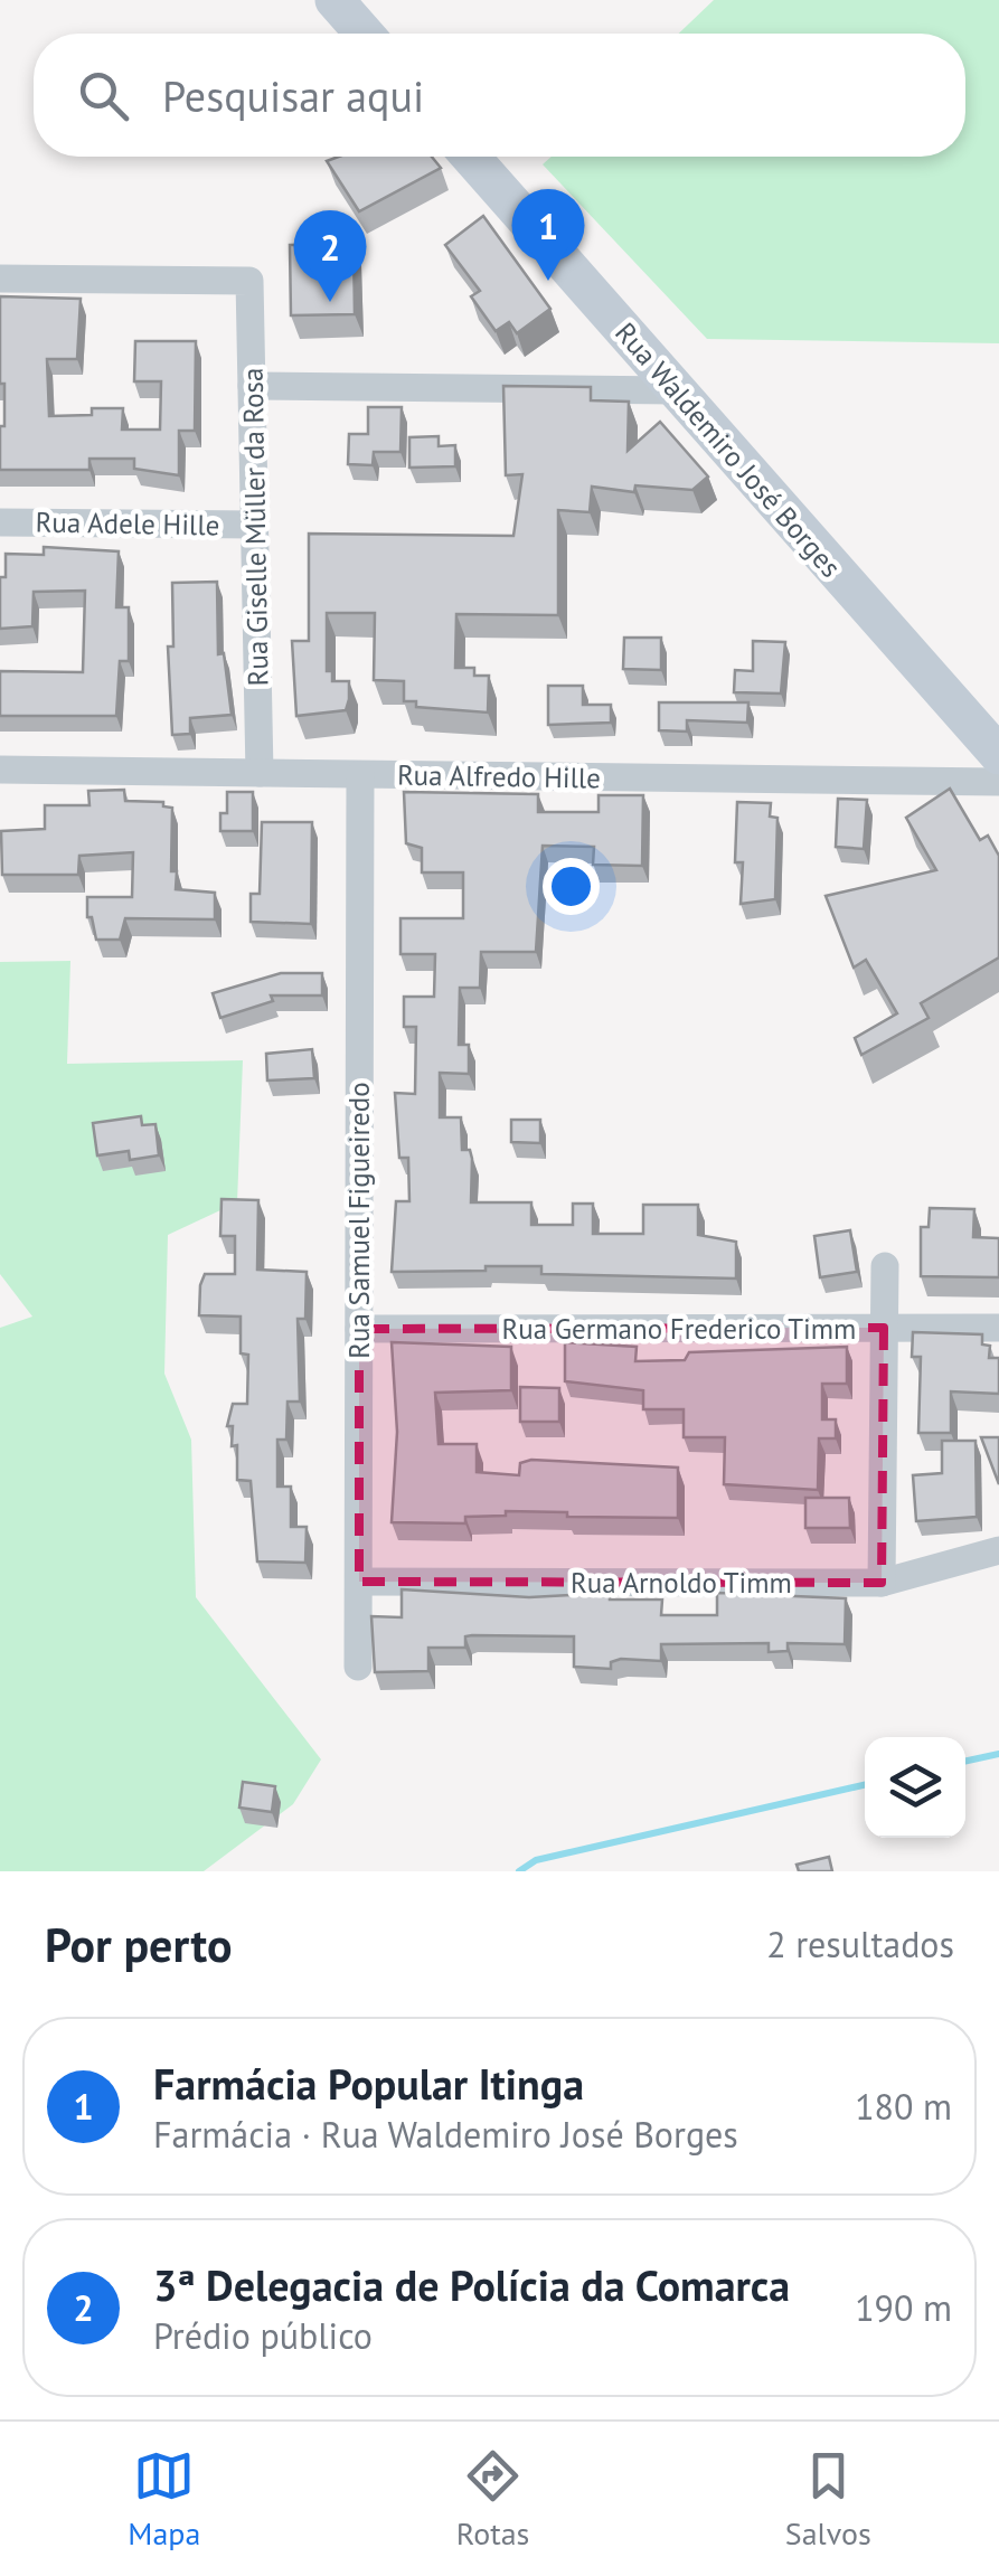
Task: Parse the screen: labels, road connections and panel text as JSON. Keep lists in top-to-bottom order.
{
  "streets": {
    "main road": ["Rua Waldemiro José Borges"],
    "street": [
      "Rua Adele Hille",
      "Rua Giselle Müller da Rosa",
      "Rua Alfredo Hille",
      "Rua Samuel Figueiredo",
      "Rua Germano Frederico Timm",
      "Rua Arnoldo Timm"
    ]
  },
  "crossings": [
    ["Rua Adele Hille", "Rua Giselle Müller da Rosa"],
    ["Rua Giselle Müller da Rosa", "Rua Alfredo Hille"],
    ["Rua Alfredo Hille", "Rua Samuel Figueiredo"],
    ["Rua Samuel Figueiredo", "Rua Germano Frederico Timm"],
    ["Rua Samuel Figueiredo", "Rua Arnoldo Timm"]
  ],
  "page": {
    "search": "Pesquisar aqui",
    "pins": ["1", "2"],
    "heading": ["Por perto", "2 resultados"],
    "list": [
      {
        "mark": "1",
        "name": "Farmácia Popular Itinga",
        "note": "Farmácia · Rua Waldemiro José Borges",
        "value": "180 m"
      },
      {
        "mark": "2",
        "name": "3ª Delegacia de Polícia da Comarca",
        "note": "Prédio público",
        "value": "190 m"
      }
    ],
    "nav": ["Mapa", "Rotas", "Salvos"]
  }
}
